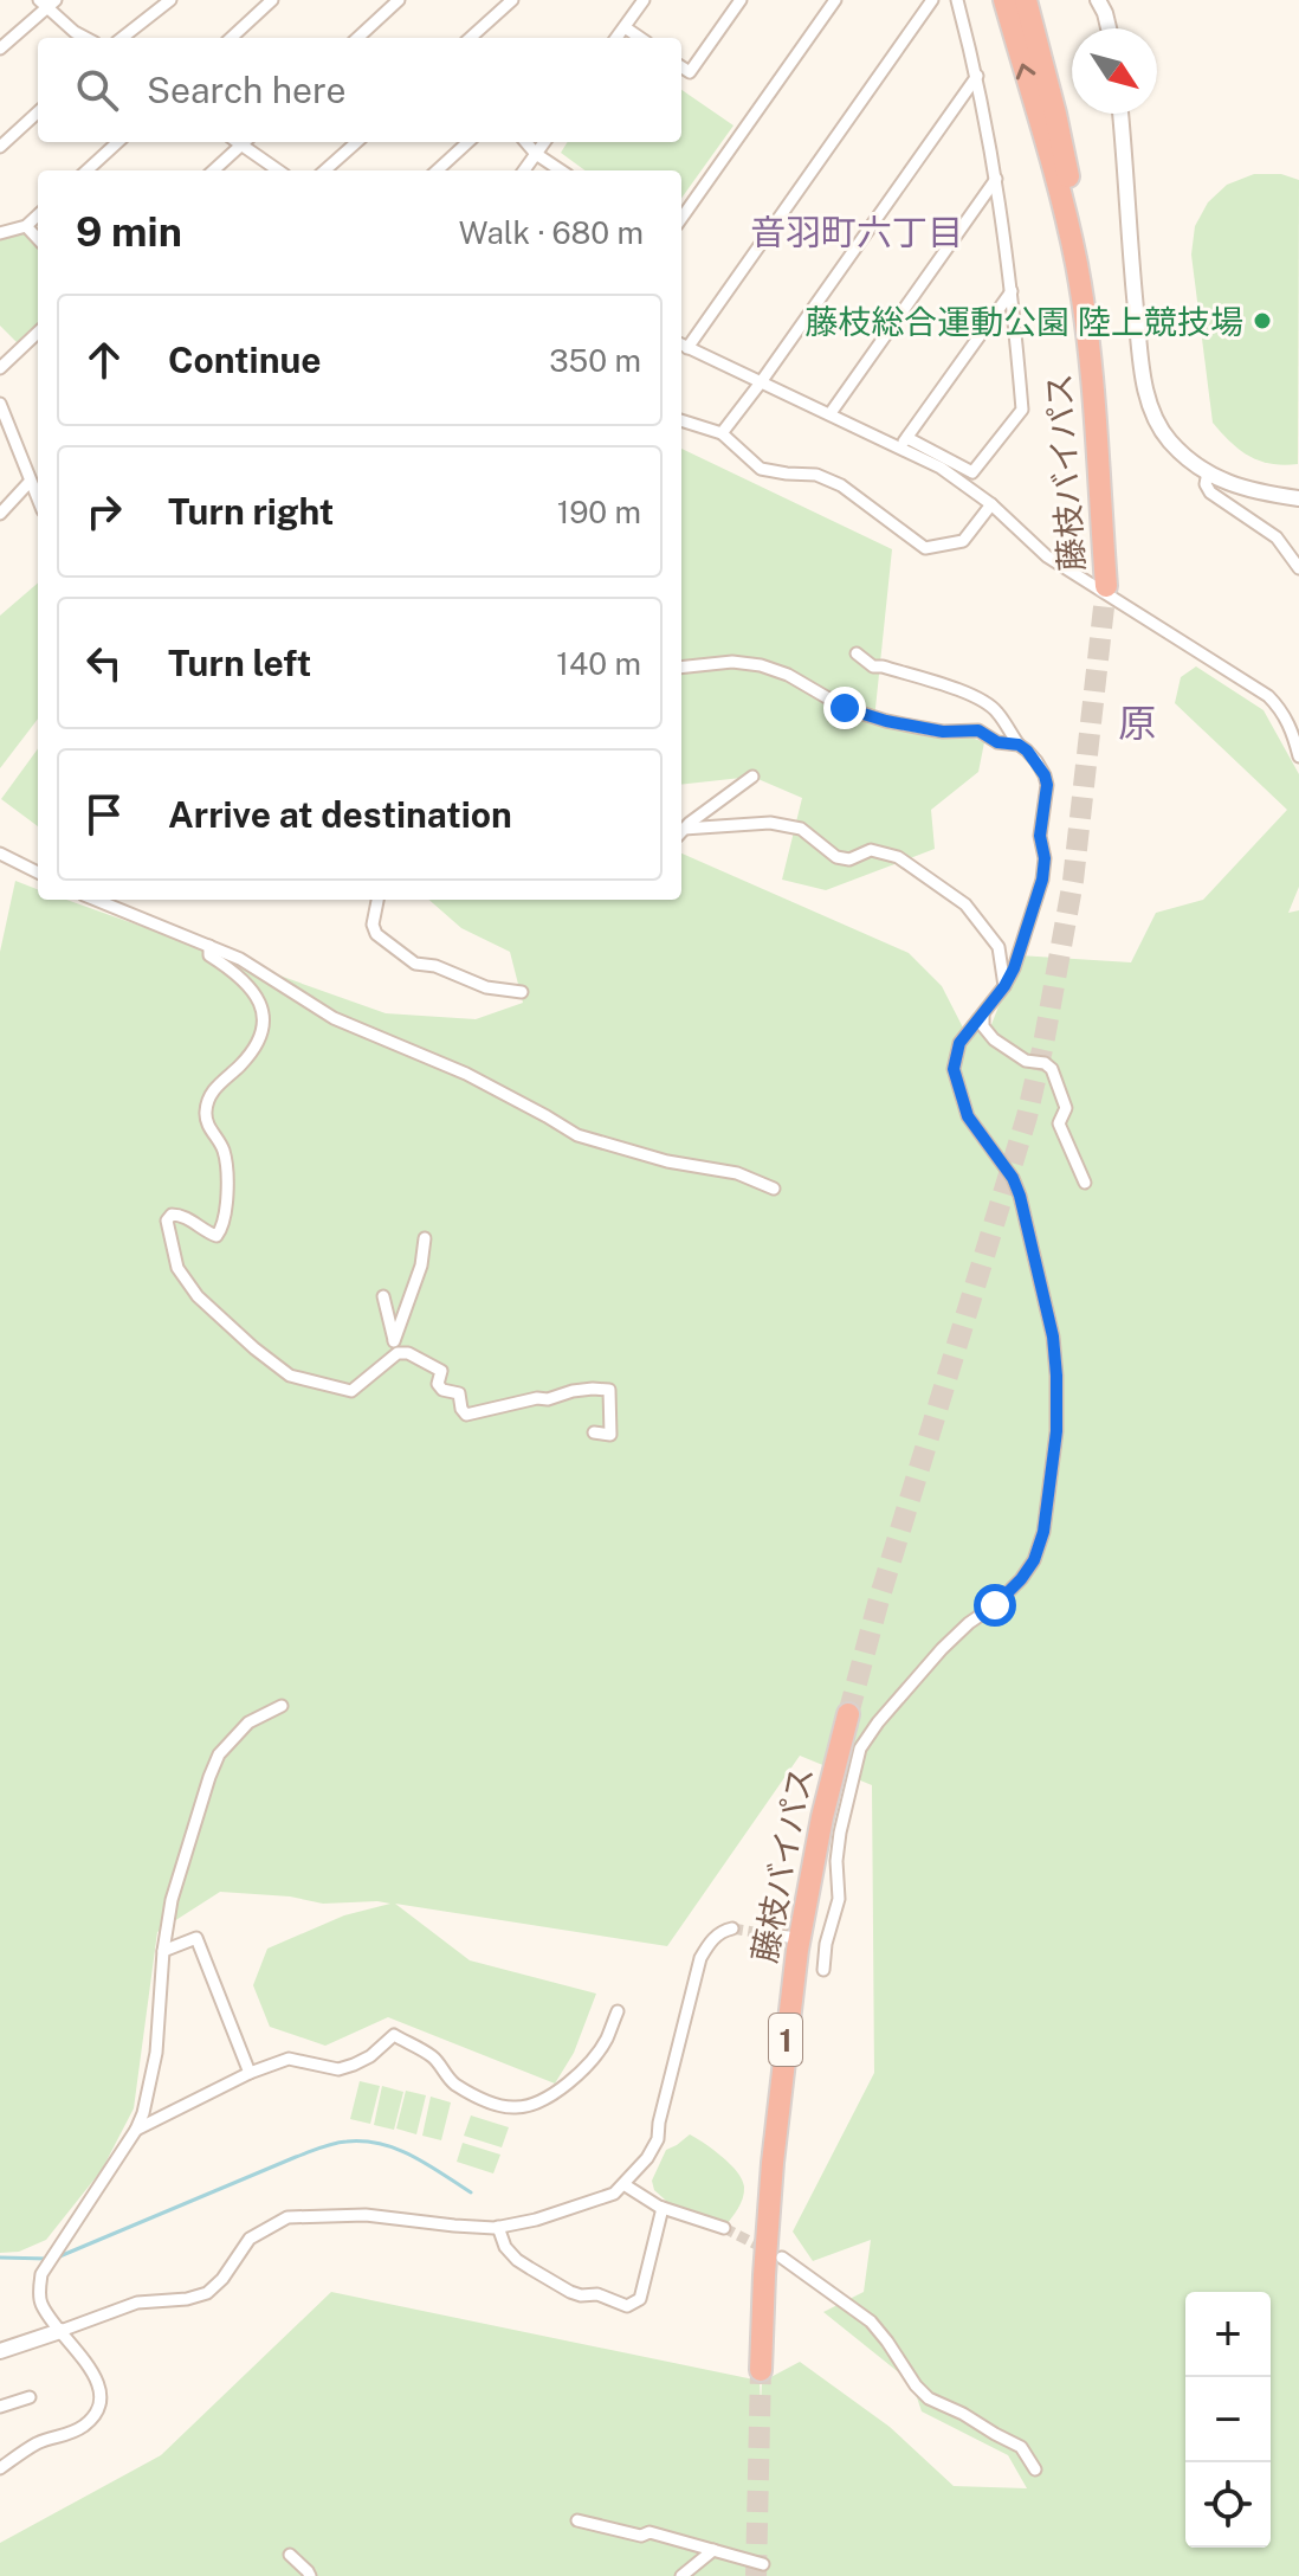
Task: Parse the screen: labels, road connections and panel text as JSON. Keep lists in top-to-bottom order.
{
  "streets": {
    "highway": ["藤枝バイパス", "1"]
  },
  "districts": ["音羽町六丁目", "原"],
  "places": ["藤枝総合運動公園 陸上競技場"],
  "north": "bottom right",
  "page": {
    "search": "Search here",
    "heading": ["9 min", "Walk · 680 m"],
    "list": [
      ["Continue", "350 m"],
      ["Turn right", "190 m"],
      ["Turn left", "140 m"],
      "Arrive at destination"
    ],
    "map_buttons": ["+", "−"]
  }
}
